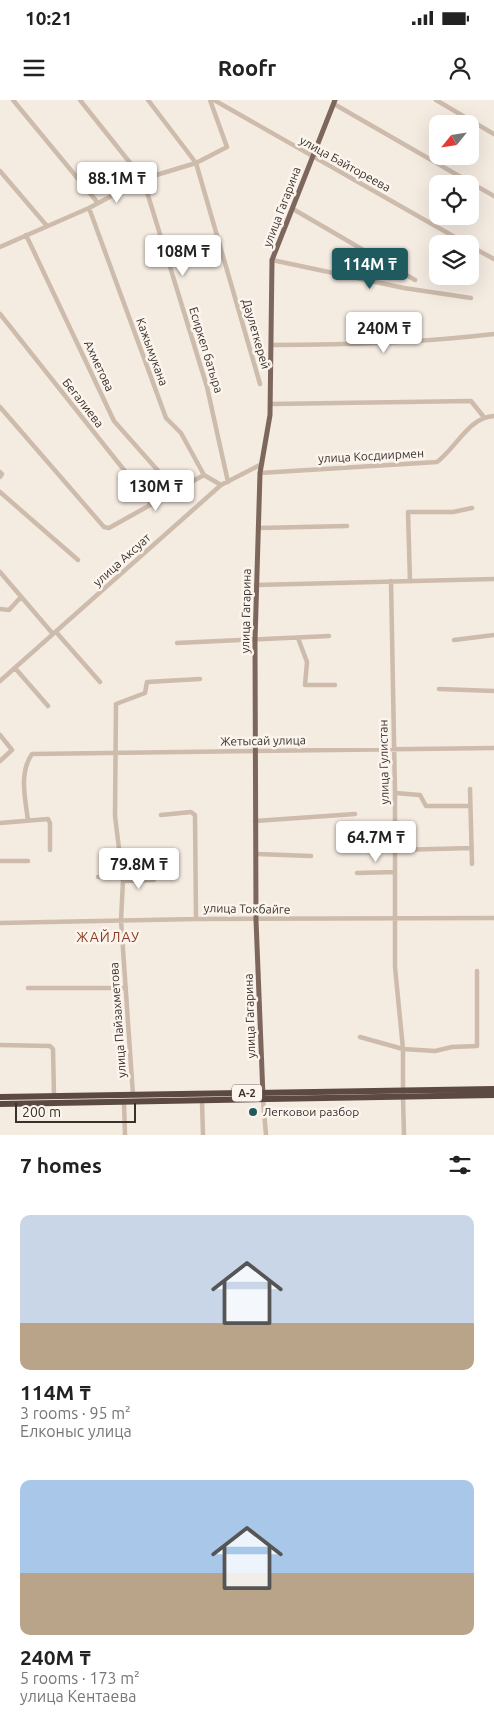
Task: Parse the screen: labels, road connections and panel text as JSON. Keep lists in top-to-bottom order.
{
  "streets": {
    "highway": ["A-2"],
    "main road": ["улица Гагарина"],
    "street": [
      "улица Байтореева",
      "Даулеткерей",
      "Есиркеп батыра",
      "Кажымукана",
      "Ахметова",
      "Бегалиева",
      "улица Косдиирмен",
      "улица Аксуат",
      "Жетысай улица",
      "улица Гулистан",
      "улица Токбайге",
      "улица Пайзахметова"
    ]
  },
  "crossings": [
    ["улица Байтореева", "улица Гагарина"],
    ["улица Гагарина", "улица Косдиирмен"],
    ["улица Гагарина", "улица Аксуат"],
    ["улица Гагарина", "Жетысай улица"],
    ["улица Гагарина", "улица Токбайге"],
    ["улица Гагарина", "A-2"],
    ["Есиркеп батыра", "улица Аксуат"],
    ["Кажымукана", "улица Аксуат"],
    ["Жетысай улица", "улица Гулистан"],
    ["Жетысай улица", "улица Пайзахметова"],
    ["улица Гулистан", "улица Токбайге"],
    ["улица Гулистан", "A-2"],
    ["улица Токбайге", "улица Пайзахметова"],
    ["улица Пайзахметова", "A-2"]
  ],
  "districts": ["ЖАЙЛАУ"],
  "places": ["Легковои разбор"],
  "scale_bar": "200 m",
  "north": "bottom left",
  "page": {
    "status": "10:21",
    "header": "Roofr",
    "price": [
      "88.1M ₸",
      "108M ₸",
      "114M ₸",
      "240M ₸",
      "130M ₸",
      "64.7M ₸",
      "79.8M ₸"
    ],
    "scale": "200 m",
    "heading": "7 homes",
    "list": [
      {
        "name": "114M ₸",
        "note": "3 rooms · 95 m² · Елконыс улица"
      },
      {
        "name": "240M ₸",
        "note": "5 rooms · 173 m² · улица Кентаева"
      }
    ]
  }
}
